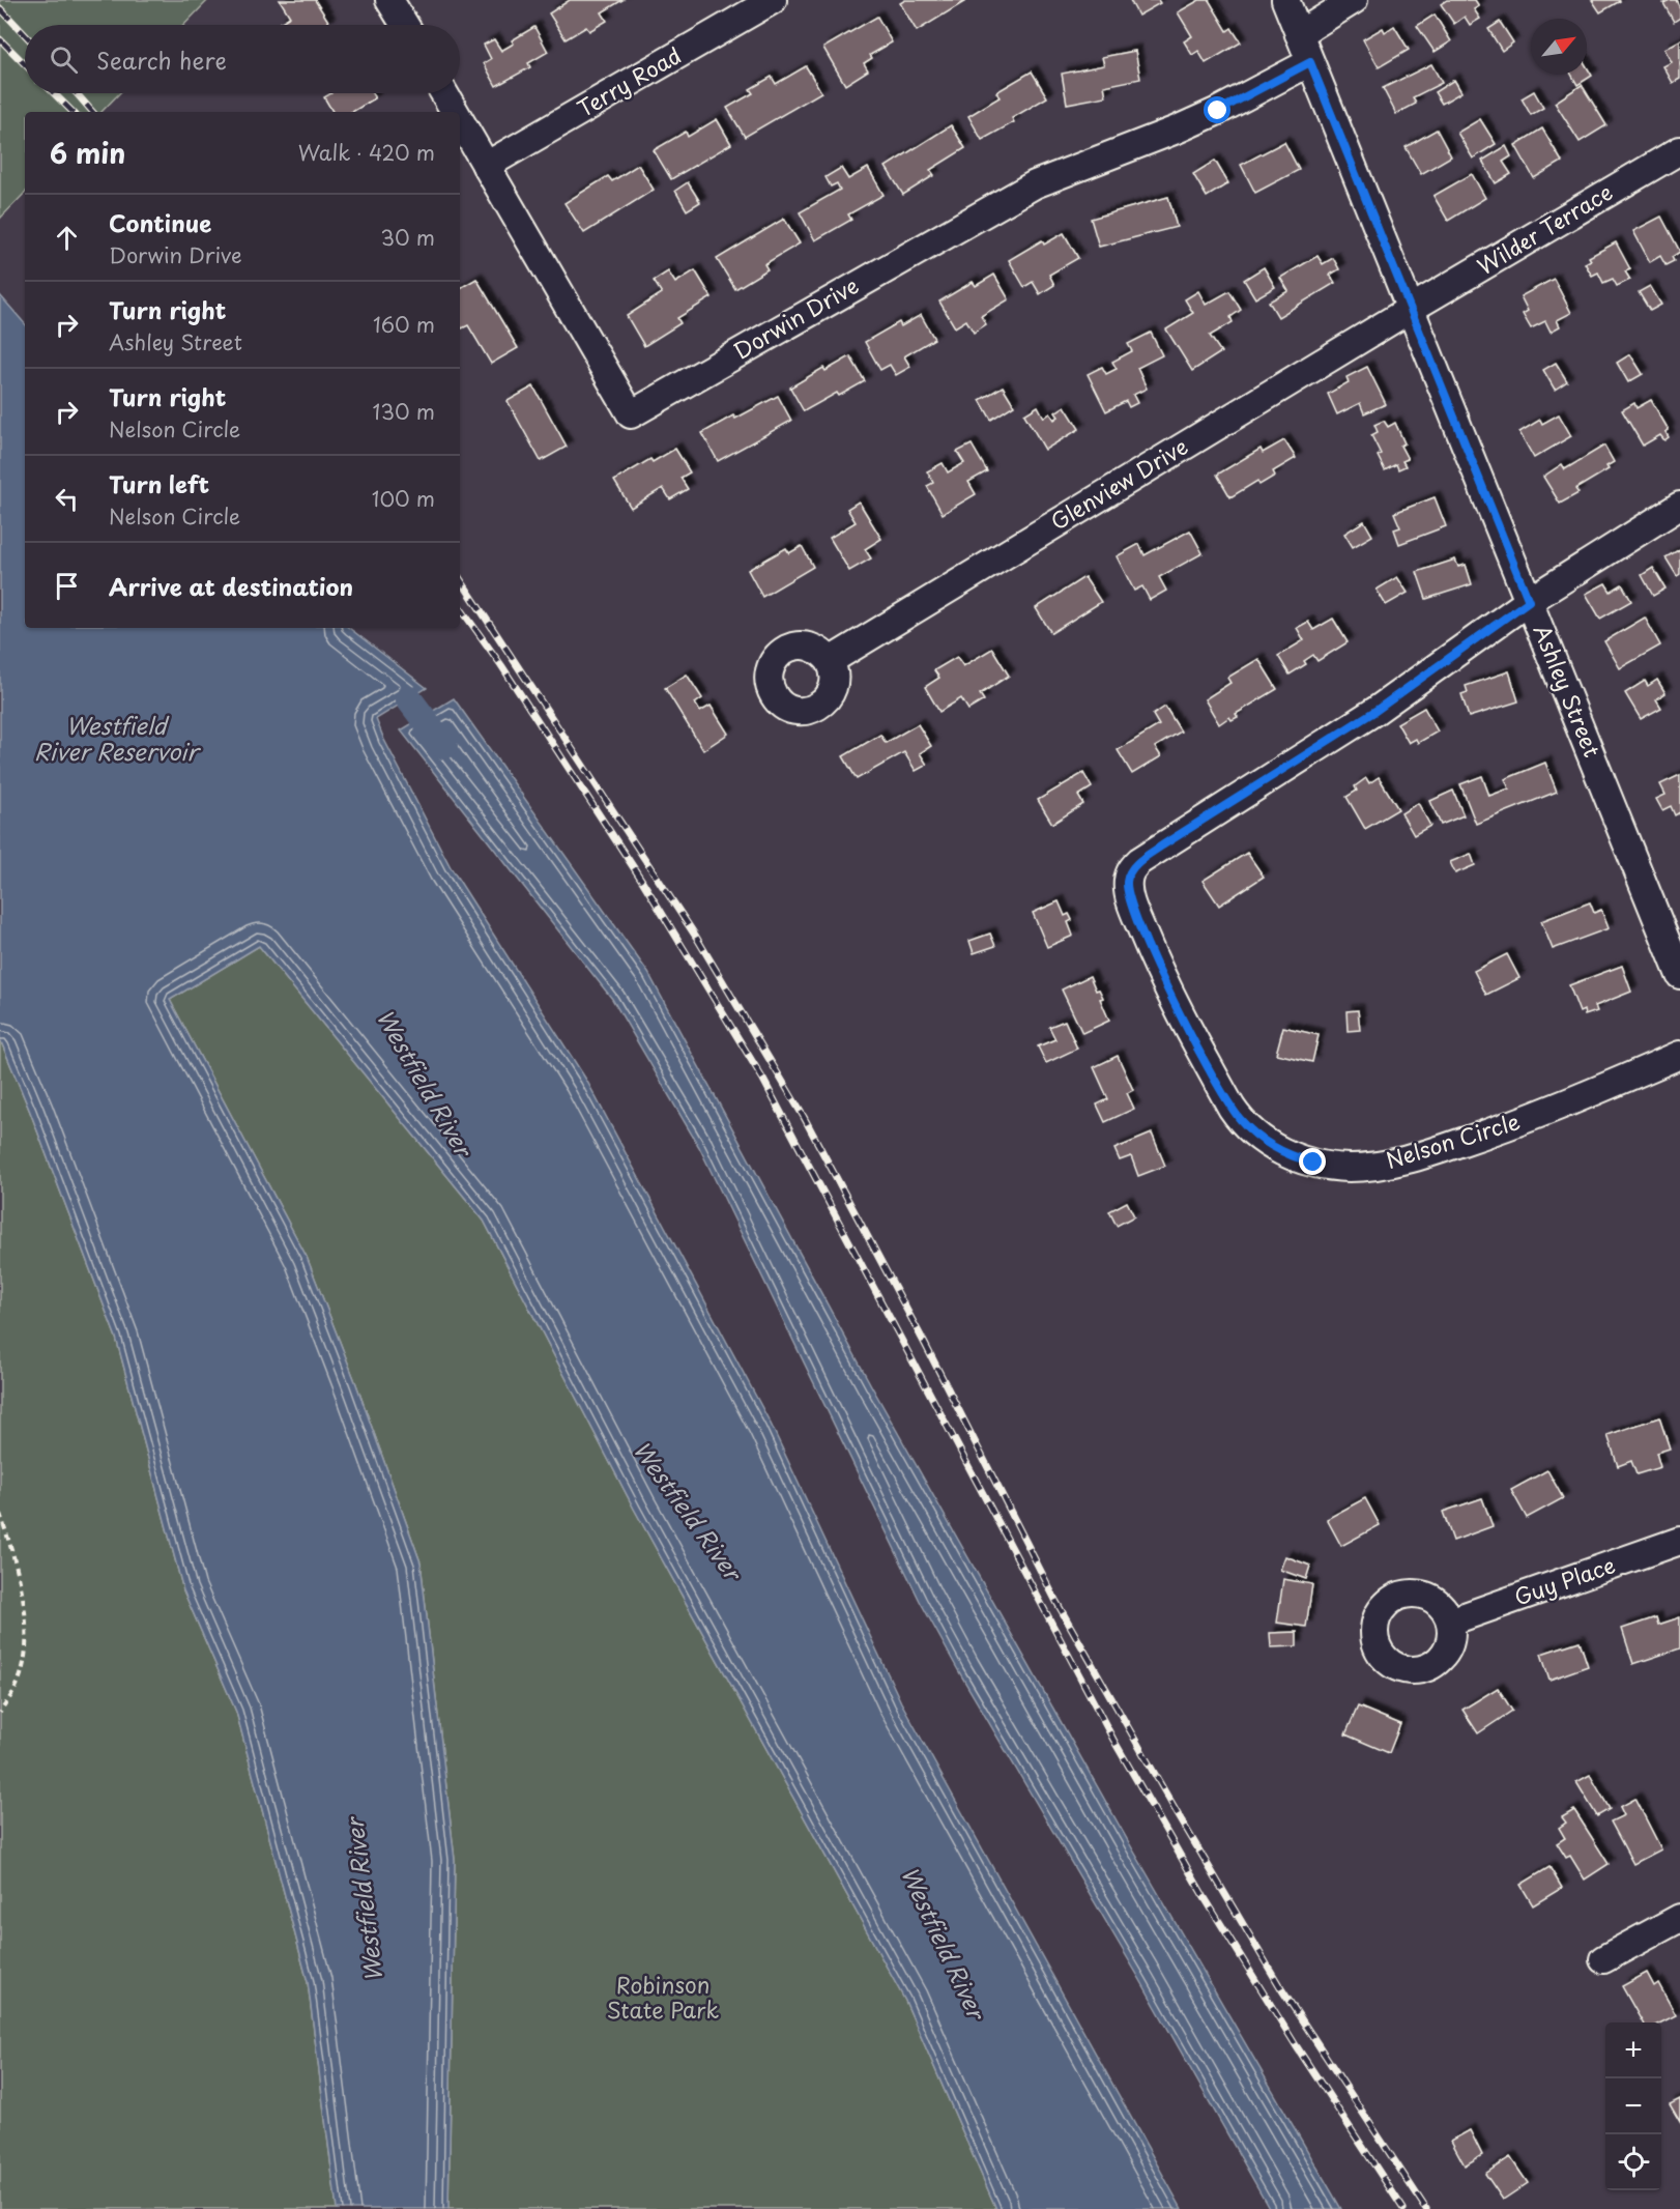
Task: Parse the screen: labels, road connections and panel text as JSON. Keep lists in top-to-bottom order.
{
  "streets": {
    "street": [
      "Terry Road",
      "Wilder Terrace",
      "Dorwin Drive",
      "Glenview Drive",
      "Ashley Street",
      "Nelson Circle",
      "Guy Place"
    ]
  },
  "crossings": [
    ["Terry Road", "Dorwin Drive"],
    ["Wilder Terrace", "Glenview Drive"],
    ["Wilder Terrace", "Ashley Street"],
    ["Dorwin Drive", "Ashley Street"],
    ["Glenview Drive", "Ashley Street"],
    ["Ashley Street", "Nelson Circle"]
  ],
  "water": ["Westfield River Reservoir", "Westfield River"],
  "parks": ["Robinson State Park"],
  "north": "top right",
  "page": {
    "search": "Search here",
    "heading": ["6 min", "Walk · 420 m"],
    "list": [
      ["Continue", "Dorwin Drive", "30 m"],
      ["Turn right", "Ashley Street", "160 m"],
      ["Turn right", "Nelson Circle", "130 m"],
      ["Turn left", "Nelson Circle", "100 m"],
      "Arrive at destination"
    ],
    "map_buttons": ["+", "−"]
  }
}
